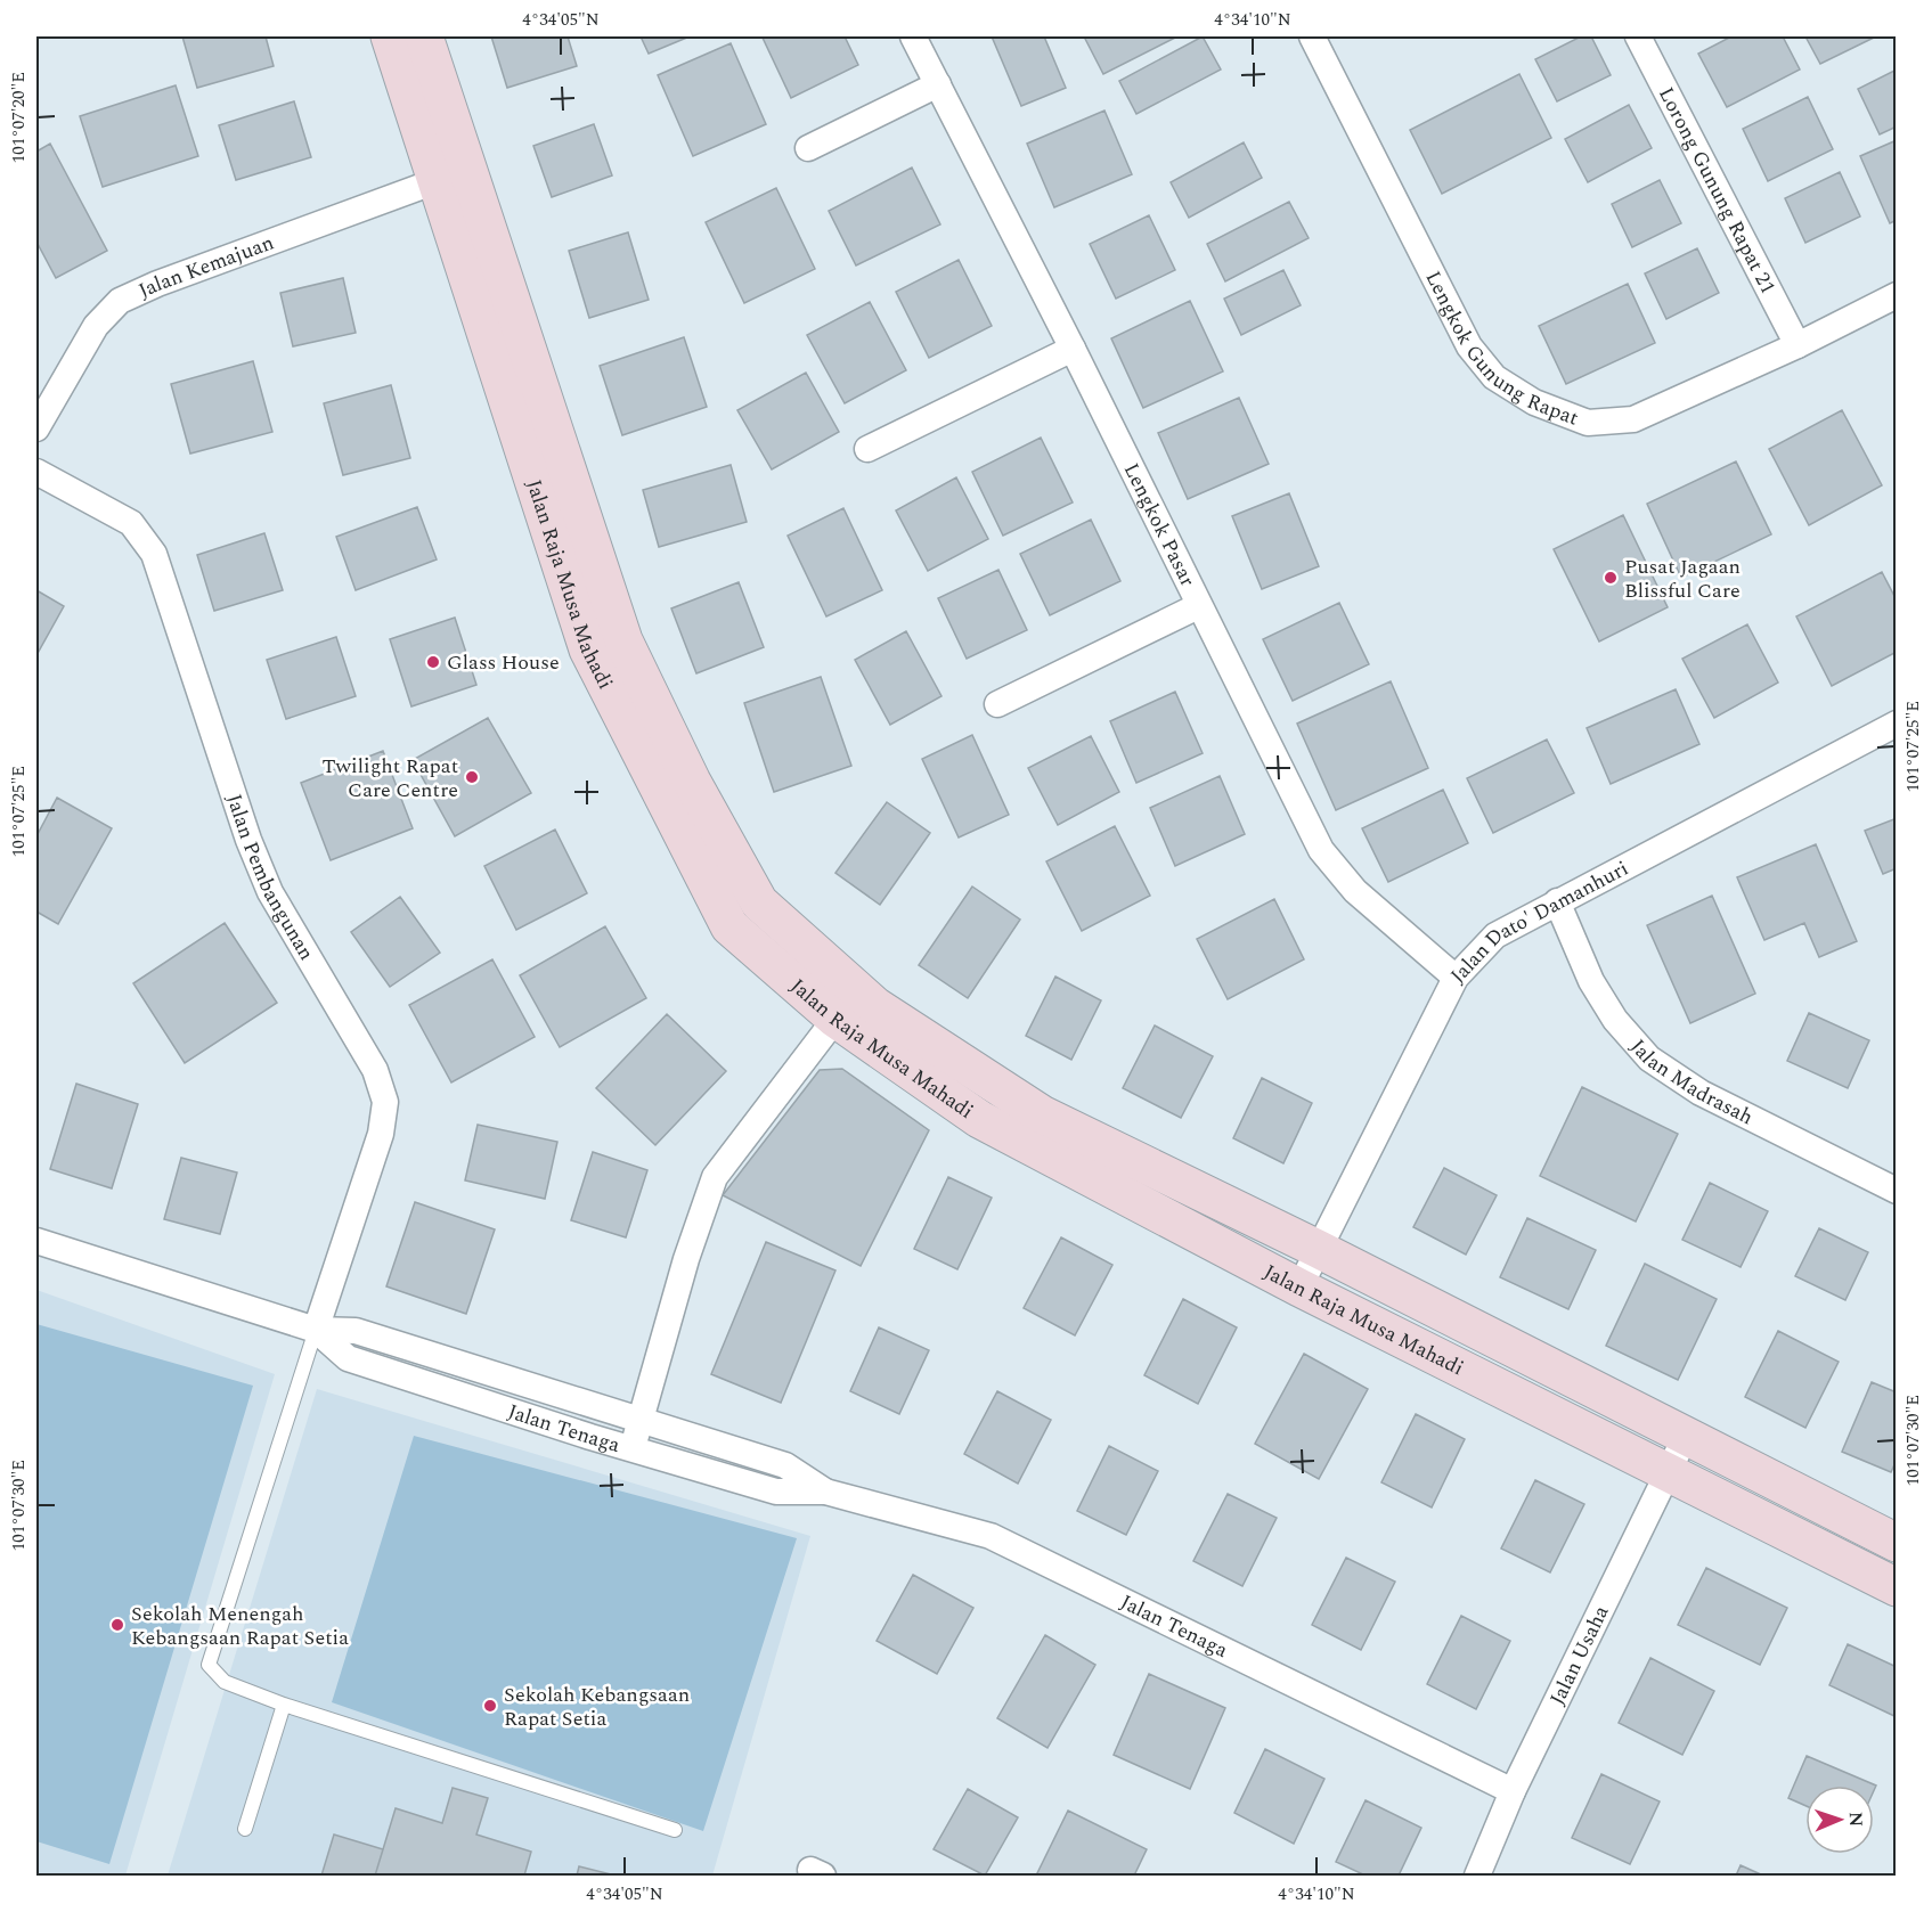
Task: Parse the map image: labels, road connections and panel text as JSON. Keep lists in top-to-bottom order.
{
  "streets": {
    "main road": ["Jalan Raja Musa Mahadi"],
    "street": [
      "Lorong Gunung Rapat 21",
      "Jalan Kemajuan",
      "Lengkok Gunung Rapat",
      "Lengkok Pasar",
      "Jalan Pembangunan",
      "Jalan Dato' Damanhuri",
      "Jalan Madrasah",
      "Jalan Tenaga",
      "Jalan Usaha"
    ]
  },
  "crossings": [
    ["Lorong Gunung Rapat 21", "Lengkok Gunung Rapat"],
    ["Jalan Kemajuan", "Jalan Raja Musa Mahadi"],
    ["Lengkok Pasar", "Jalan Dato' Damanhuri"],
    ["Jalan Raja Musa Mahadi", "Jalan Dato' Damanhuri"],
    ["Jalan Raja Musa Mahadi", "Jalan Usaha"],
    ["Jalan Pembangunan", "Jalan Tenaga"],
    ["Jalan Dato' Damanhuri", "Jalan Madrasah"],
    ["Jalan Tenaga", "Jalan Usaha"]
  ],
  "places": [
    "Pusat Jagaan Blissful Care",
    "Glass House",
    "Twilight Rapat Care Centre",
    "Sekolah Menengah Kebangsaan Rapat Setia",
    "Sekolah Kebangsaan Rapat Setia"
  ],
  "north": "right",
  "coordinates": [
    "4°34'05\"N",
    "4°34'10\"N",
    "101°07'20\"E",
    "101°07'25\"E",
    "101°07'30\"E"
  ]
}
